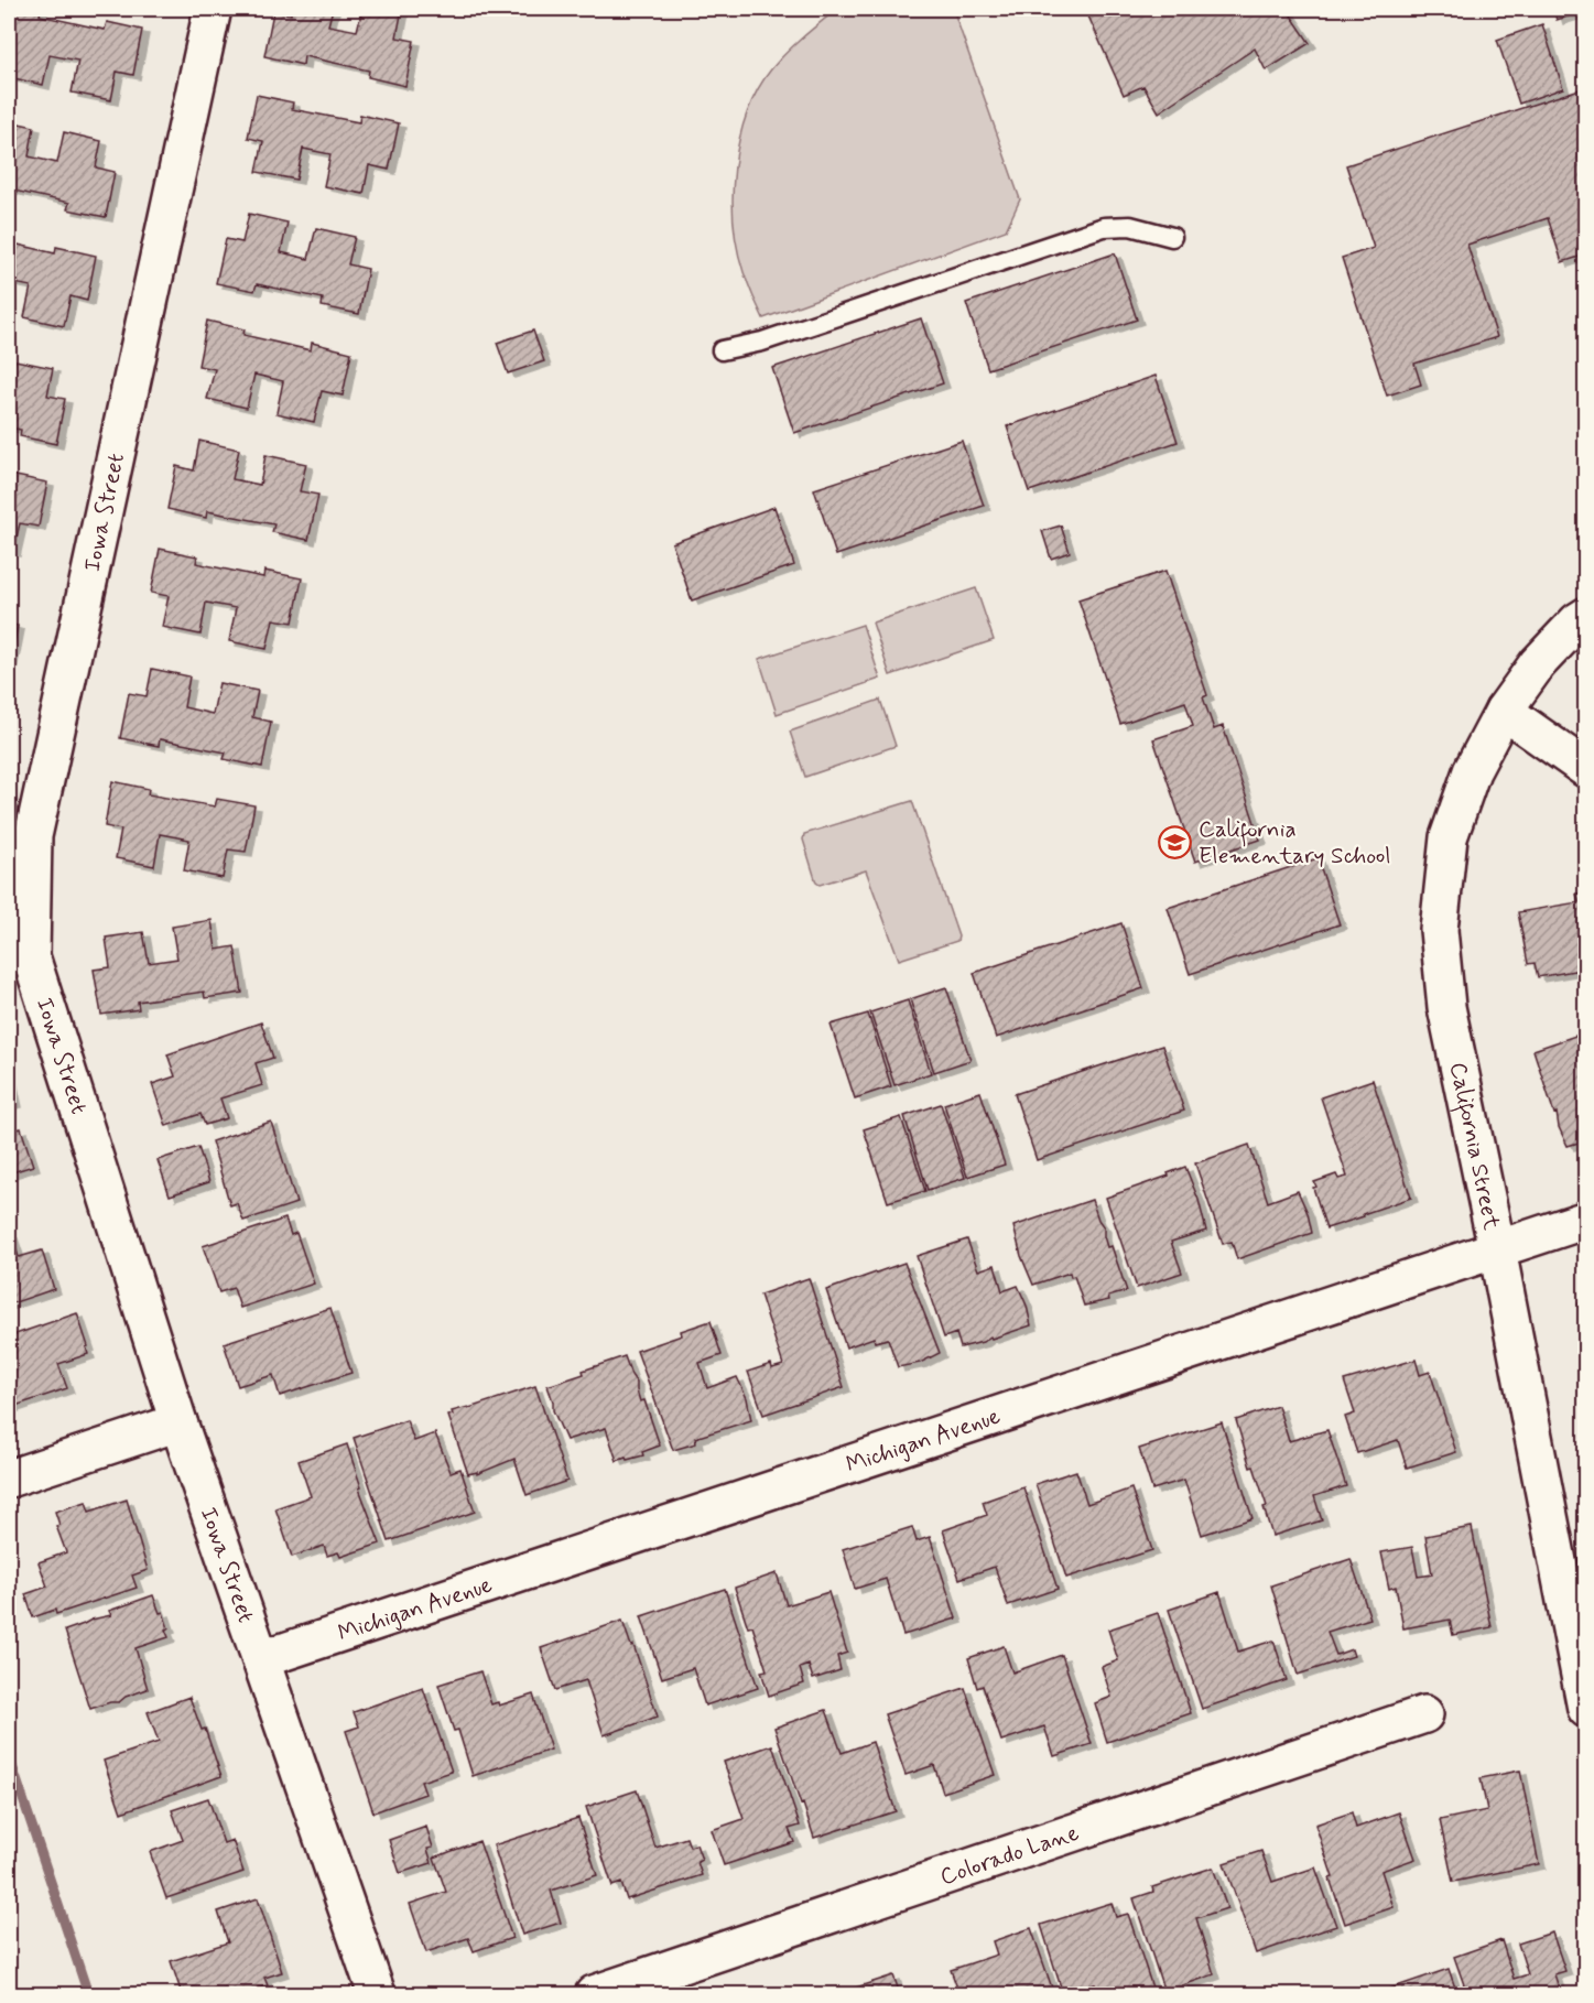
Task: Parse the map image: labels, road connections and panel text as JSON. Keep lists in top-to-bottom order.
{
  "streets": {
    "street": [
      "Iowa Street",
      "California Street",
      "Michigan Avenue",
      "Colorado Lane"
    ]
  },
  "crossings": [
    ["Iowa Street", "Michigan Avenue"],
    ["California Street", "Michigan Avenue"]
  ],
  "places": {
    "school or university": ["California Elementary School"]
  }
}
